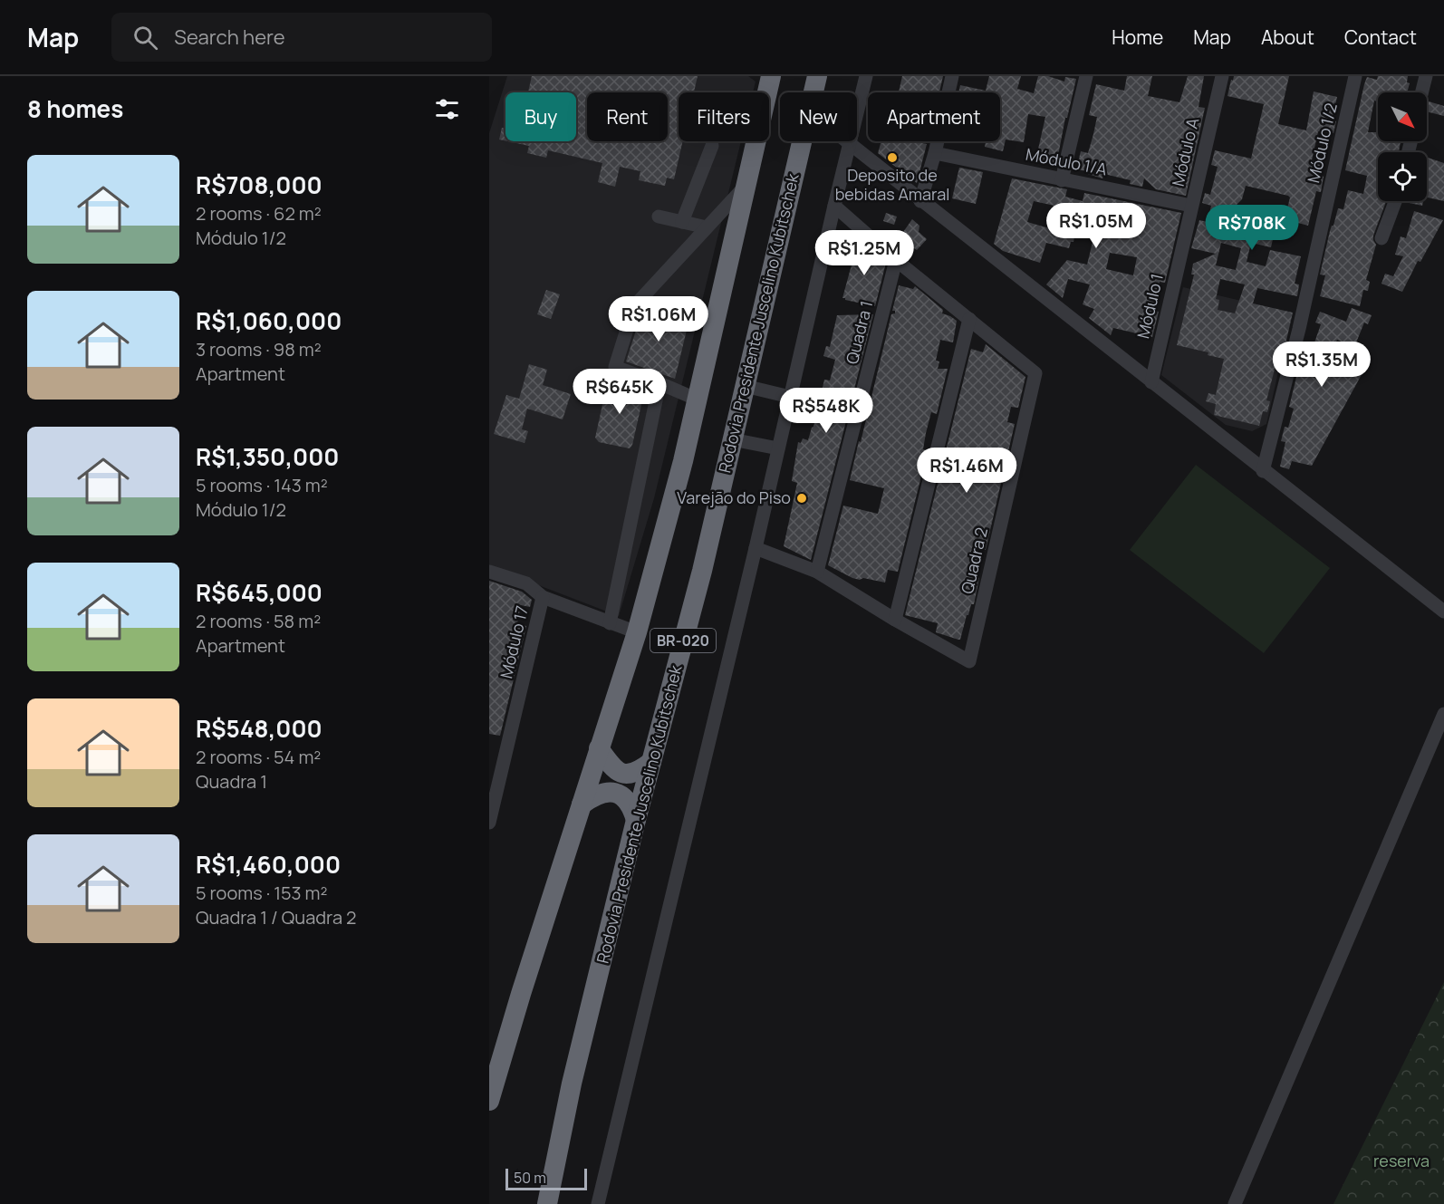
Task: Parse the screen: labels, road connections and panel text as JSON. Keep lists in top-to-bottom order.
{
  "streets": {
    "highway": ["Rodovia Presidente Juscelino Kubitschek", "BR-020"],
    "street": [
      "Módulo 1/2",
      "Módulo A",
      "Módulo 1/A",
      "Módulo 1",
      "Quadra 1",
      "Quadra 2",
      "Módulo 17"
    ]
  },
  "crossings": [
    ["Módulo A", "Módulo 1/A"],
    ["Módulo A", "Módulo 1"],
    ["Módulo 1/A", "Módulo 1"]
  ],
  "parks": ["reserva"],
  "places": ["Deposito de bebidas Amaral", "Varejão do Piso"],
  "scale_bar": "50 m",
  "north": "bottom right",
  "page": {
    "header": "Map",
    "search": "Search here",
    "nav": [
      "Home",
      "Map",
      "About",
      "Contact"
    ],
    "heading": "8 homes",
    "chip": [
      "Buy",
      "Rent",
      "Filters",
      "New",
      "Apartment"
    ],
    "list": [
      {
        "name": "R$708,000",
        "note": "2 rooms · 62 m² · Módulo 1/2"
      },
      {
        "name": "R$1,060,000",
        "note": "3 rooms · 98 m² · Apartment"
      },
      {
        "name": "R$1,350,000",
        "note": "5 rooms · 143 m² · Módulo 1/2"
      },
      {
        "name": "R$645,000",
        "note": "2 rooms · 58 m² · Apartment"
      },
      {
        "name": "R$548,000",
        "note": "2 rooms · 54 m² · Quadra 1"
      },
      {
        "name": "R$1,460,000",
        "note": "5 rooms · 153 m² · Quadra 1 / Quadra 2"
      }
    ],
    "price": [
      "R$1.05M",
      "R$708K",
      "R$1.25M",
      "R$1.06M",
      "R$1.35M",
      "R$645K",
      "R$548K",
      "R$1.46M"
    ],
    "scale": "50 m"
  }
}
